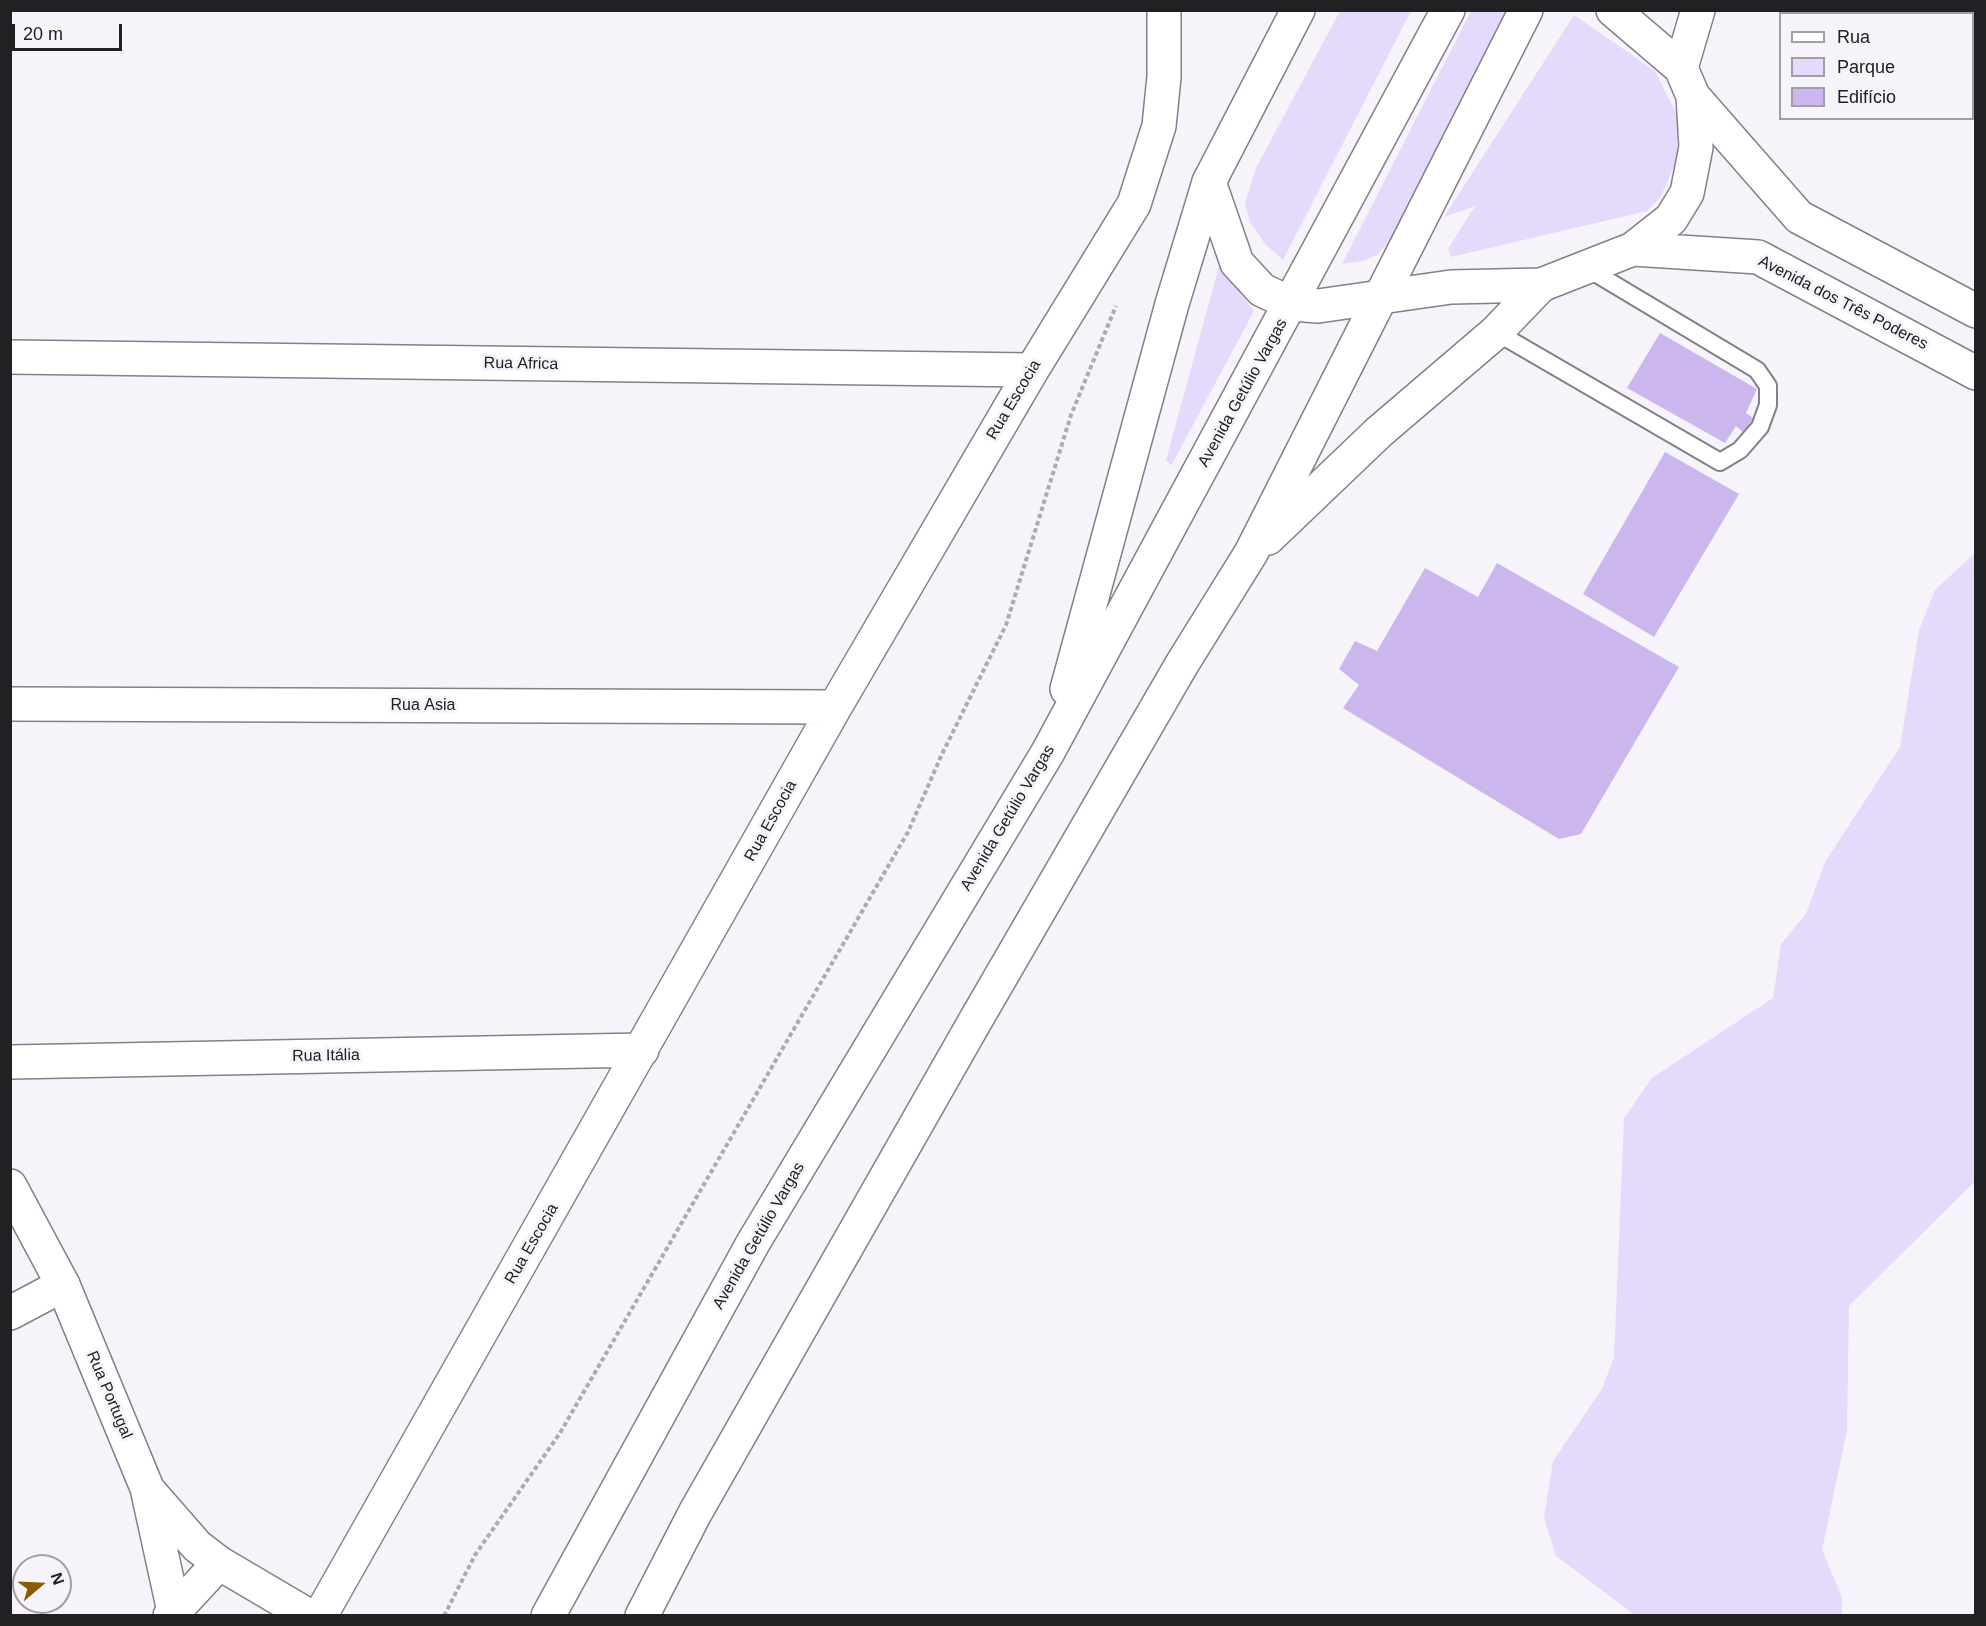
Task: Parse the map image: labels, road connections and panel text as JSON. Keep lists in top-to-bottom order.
{
  "streets": {
    "street": [
      "Avenida dos Três Poderes",
      "Rua Africa",
      "Avenida Getúlio Vargas",
      "Rua Escocia",
      "Rua Asia",
      "Rua Itália",
      "Rua Portugal"
    ]
  },
  "crossings": [
    ["Avenida dos Três Poderes", "Avenida Getúlio Vargas"],
    ["Rua Africa", "Rua Escocia"],
    ["Rua Escocia", "Rua Asia"],
    ["Rua Escocia", "Rua Itália"]
  ],
  "legend": ["Rua", "Parque", "Edifício"],
  "scale_bar": "20 m",
  "north": "right"
}
